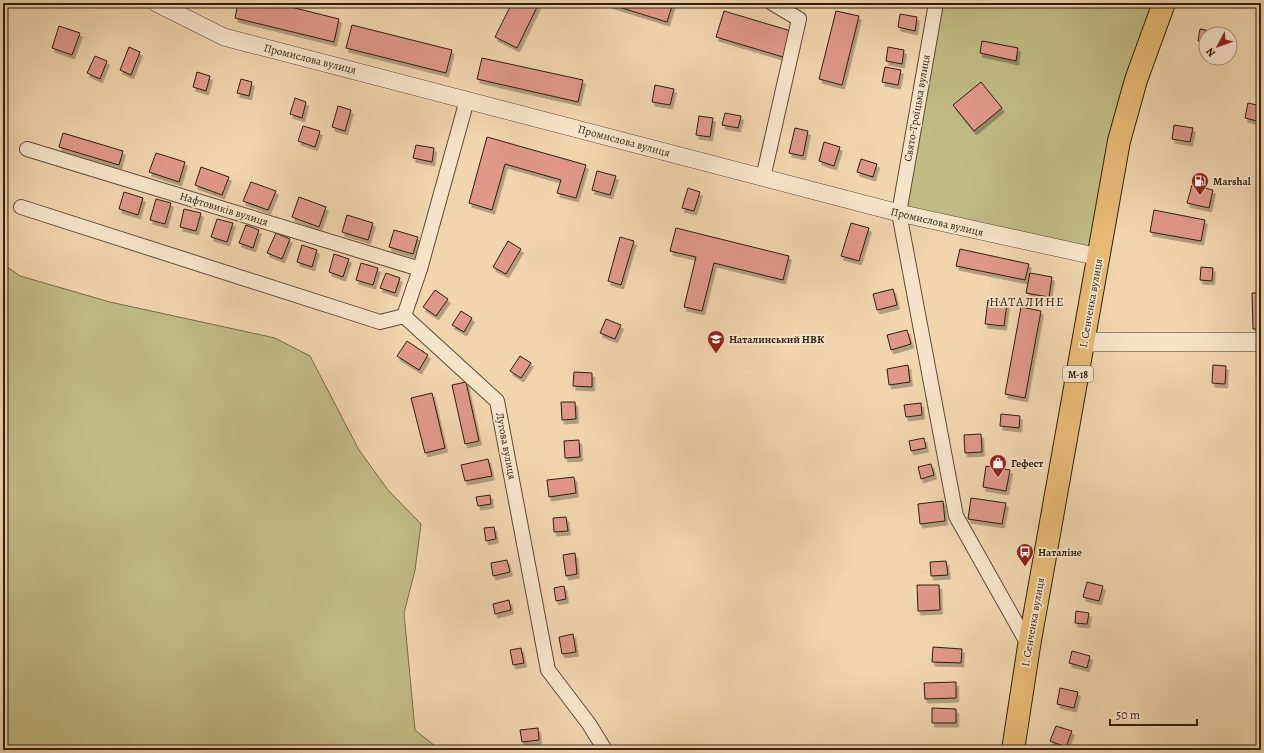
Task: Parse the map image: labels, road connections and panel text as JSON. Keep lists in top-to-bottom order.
{
  "streets": {
    "highway": ["І. Сенченка вулиця", "М-18"],
    "street": [
      "Промислова вулиця",
      "Свято-Троїцька вулиця",
      "Нафтовиків вулиця",
      "Лугова вулиця"
    ]
  },
  "crossings": [
    ["Промислова вулиця", "Свято-Троїцька вулиця"],
    ["Промислова вулиця", "І. Сенченка вулиця"]
  ],
  "districts": ["НАТАЛИНЕ"],
  "places": {
    "fuel station": ["Marshal"],
    "school or university": ["Наталинський НВК"],
    "shop": ["Гефест"],
    "bus stop": ["Наталіне"]
  },
  "scale_bar": "50 m",
  "north": "bottom left"
}
